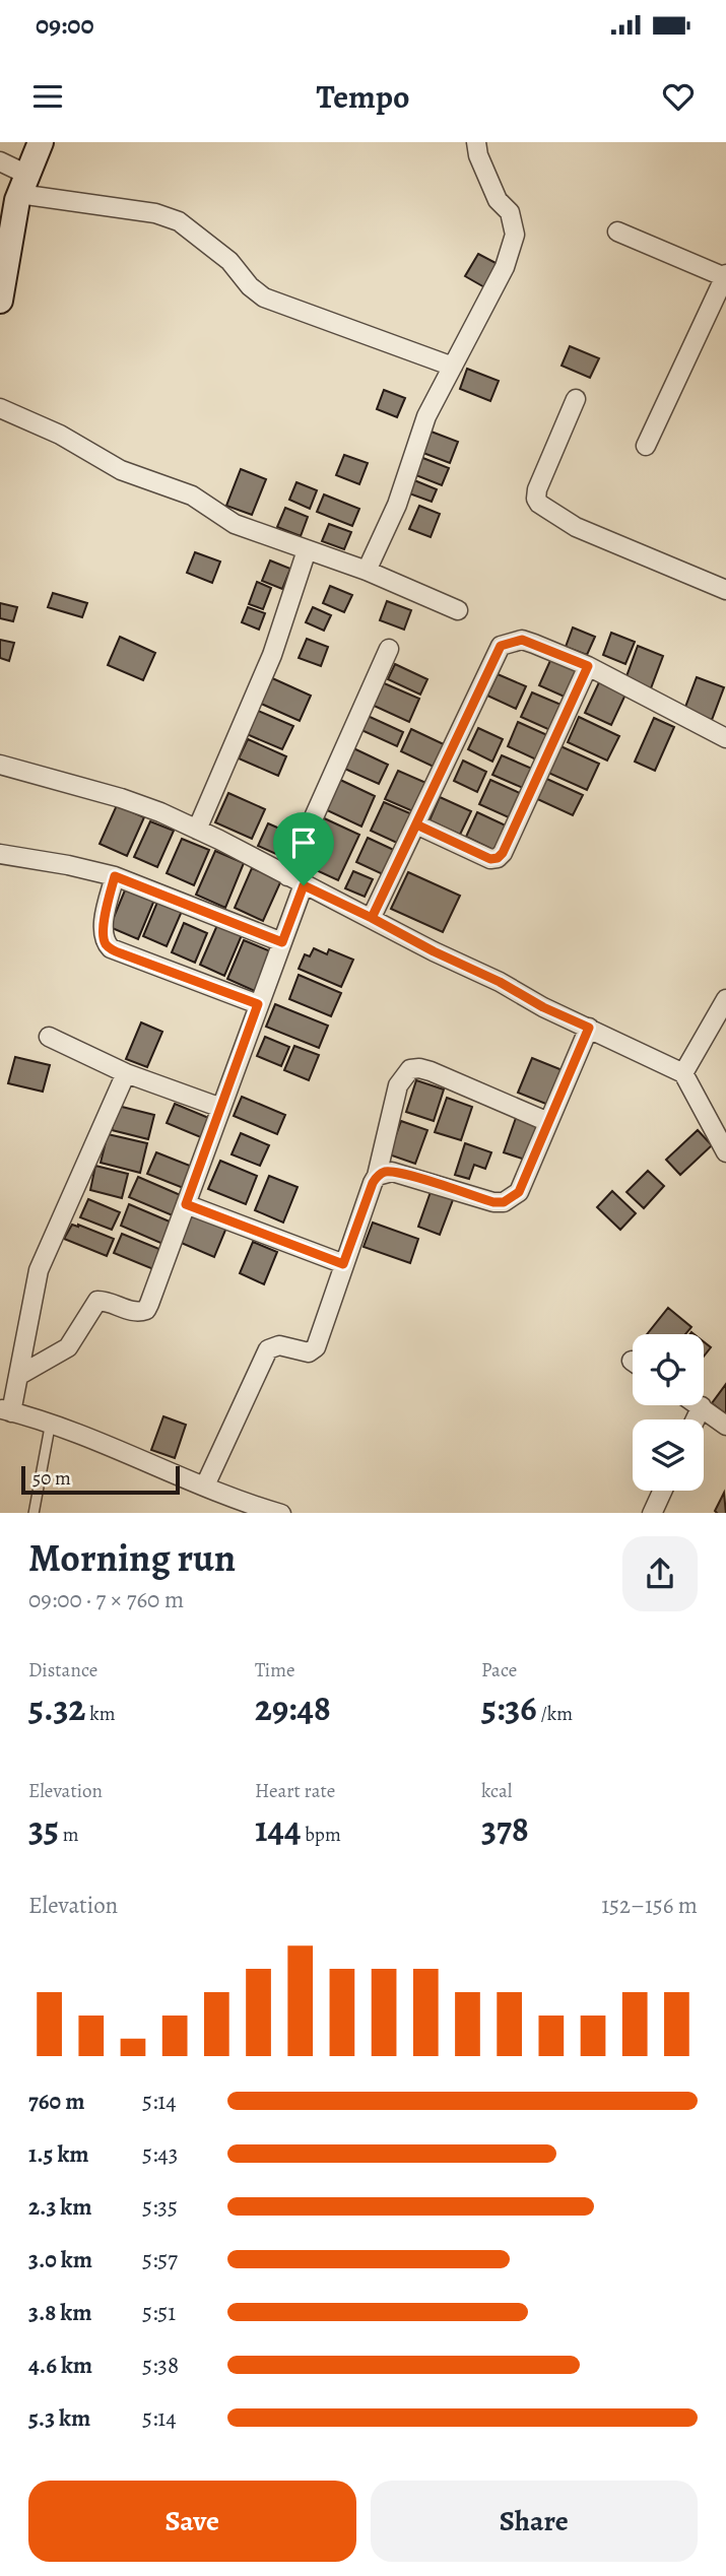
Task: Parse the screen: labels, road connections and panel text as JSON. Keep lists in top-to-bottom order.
{
  "scale_bar": "50 m",
  "page": {
    "status": "09:00",
    "header": "Tempo",
    "scale": "50 m",
    "heading": ["Morning run", "09:00 · 7 × 760 m"],
    "stats": [
      ["Distance", "5.32 km"],
      ["Time", "29:48"],
      ["Pace", "5:36 /km"],
      ["Elevation", "35 m"],
      ["Heart rate", "144 bpm"],
      ["kcal", "378"]
    ],
    "chart": ["Elevation", "152–156 m"],
    "list": [
      {
        "name": "760 m",
        "note": "5:14"
      },
      {
        "name": "1.5 km",
        "note": "5:43"
      },
      {
        "name": "2.3 km",
        "note": "5:35"
      },
      {
        "name": "3.0 km",
        "note": "5:57"
      },
      {
        "name": "3.8 km",
        "note": "5:51"
      },
      {
        "name": "4.6 km",
        "note": "5:38"
      },
      {
        "name": "5.3 km",
        "note": "5:14"
      }
    ],
    "buttons": ["Save", "Share"]
  }
}
